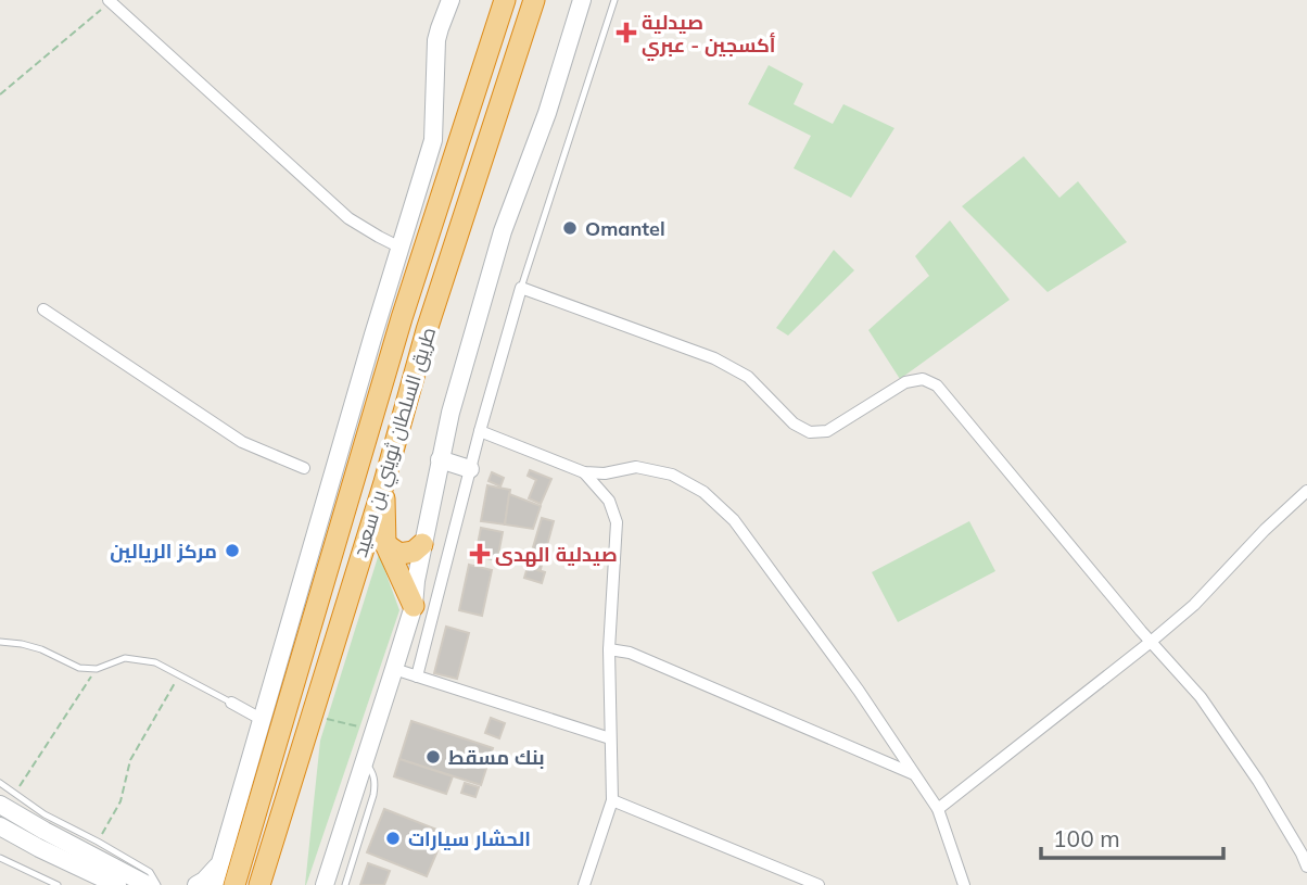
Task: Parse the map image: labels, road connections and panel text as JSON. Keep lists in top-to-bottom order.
{
  "streets": {
    "highway": ["طريق السلطان ثويني بن سعيد"]
  },
  "places": {
    "health": ["صيدلية أكسجين - عبري", "صيدلية الهدى"],
    "other": [
      "Omantel",
      "مركز الريالين",
      "بنك مسقط",
      "الحشار سيارات"
    ]
  },
  "scale_bar": "100 m"
}
